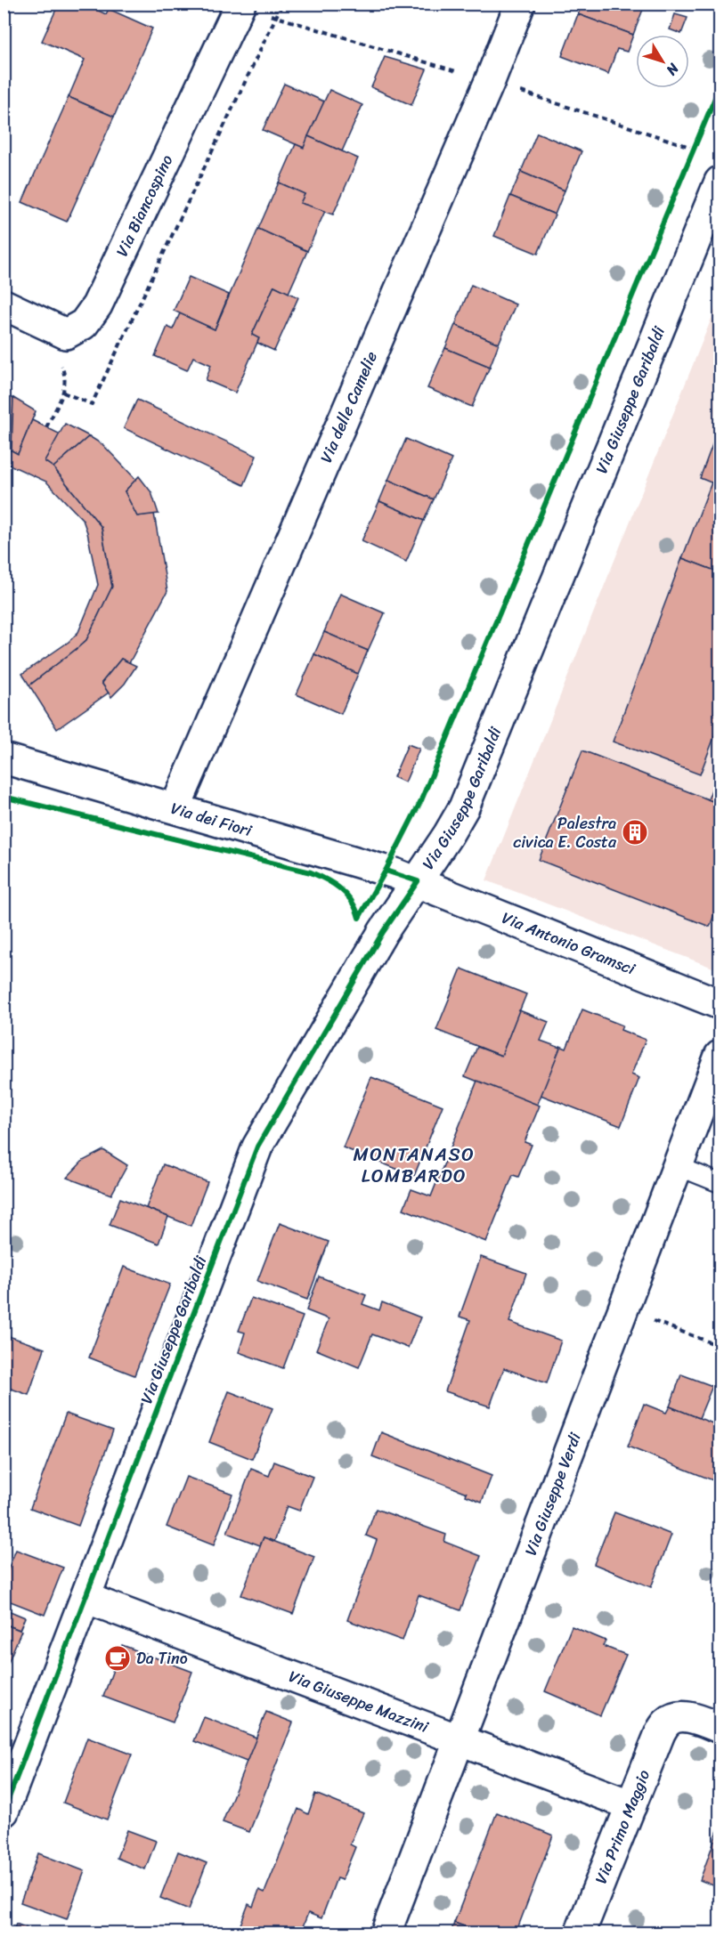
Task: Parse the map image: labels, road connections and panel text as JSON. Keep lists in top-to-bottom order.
{
  "streets": {
    "street": [
      "Via Biancospino",
      "Via Giuseppe Garibaldi",
      "Via delle Camelie",
      "Via dei Fiori",
      "Via Antonio Gramsci",
      "Via Giuseppe Verdi",
      "Via Giuseppe Mazzini",
      "Via Primo Maggio"
    ]
  },
  "crossings": [
    ["Via Giuseppe Garibaldi", "Via dei Fiori"],
    ["Via Giuseppe Garibaldi", "Via Antonio Gramsci"],
    ["Via Giuseppe Garibaldi", "Via Giuseppe Mazzini"],
    ["Via delle Camelie", "Via dei Fiori"],
    ["Via dei Fiori", "Via Antonio Gramsci"],
    ["Via Giuseppe Verdi", "Via Giuseppe Mazzini"],
    ["Via Giuseppe Mazzini", "Via Primo Maggio"]
  ],
  "districts": ["MONTANASO LOMBARDO"],
  "places": {
    "building": ["Palestra civica E. Costa"],
    "cafe": ["Da Tino"]
  },
  "north": "bottom right"
}
